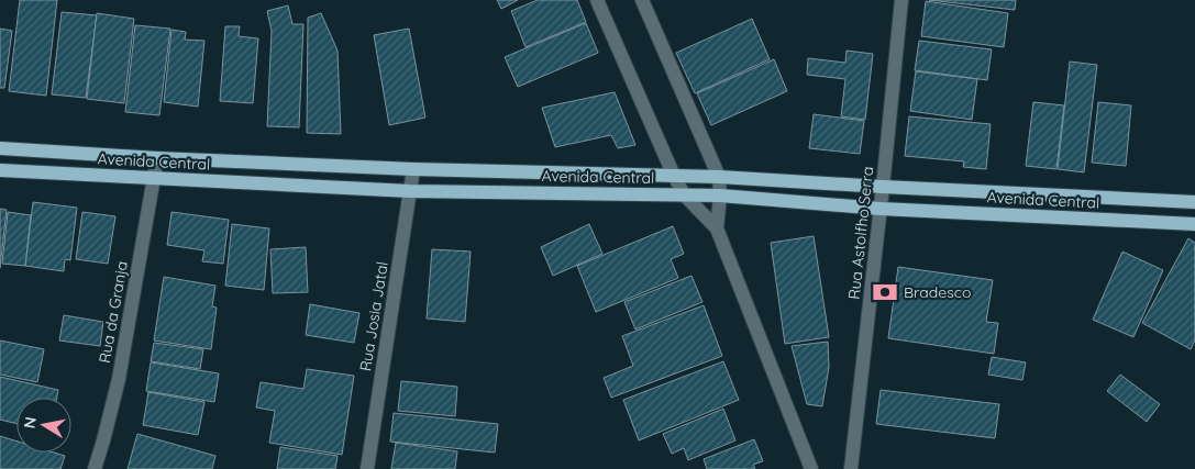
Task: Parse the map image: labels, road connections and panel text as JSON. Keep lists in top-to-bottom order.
{
  "streets": {
    "main road": ["Avenida Central"],
    "street": ["Rua Astolfho Serra", "Rua da Granja", "Rua Josia Jatal"]
  },
  "crossings": [
    ["Avenida Central", "Rua Astolfho Serra"],
    ["Avenida Central", "Rua da Granja"],
    ["Avenida Central", "Rua Josia Jatal"]
  ],
  "places": {
    "bank": ["Bradesco"]
  },
  "north": "left"
}
